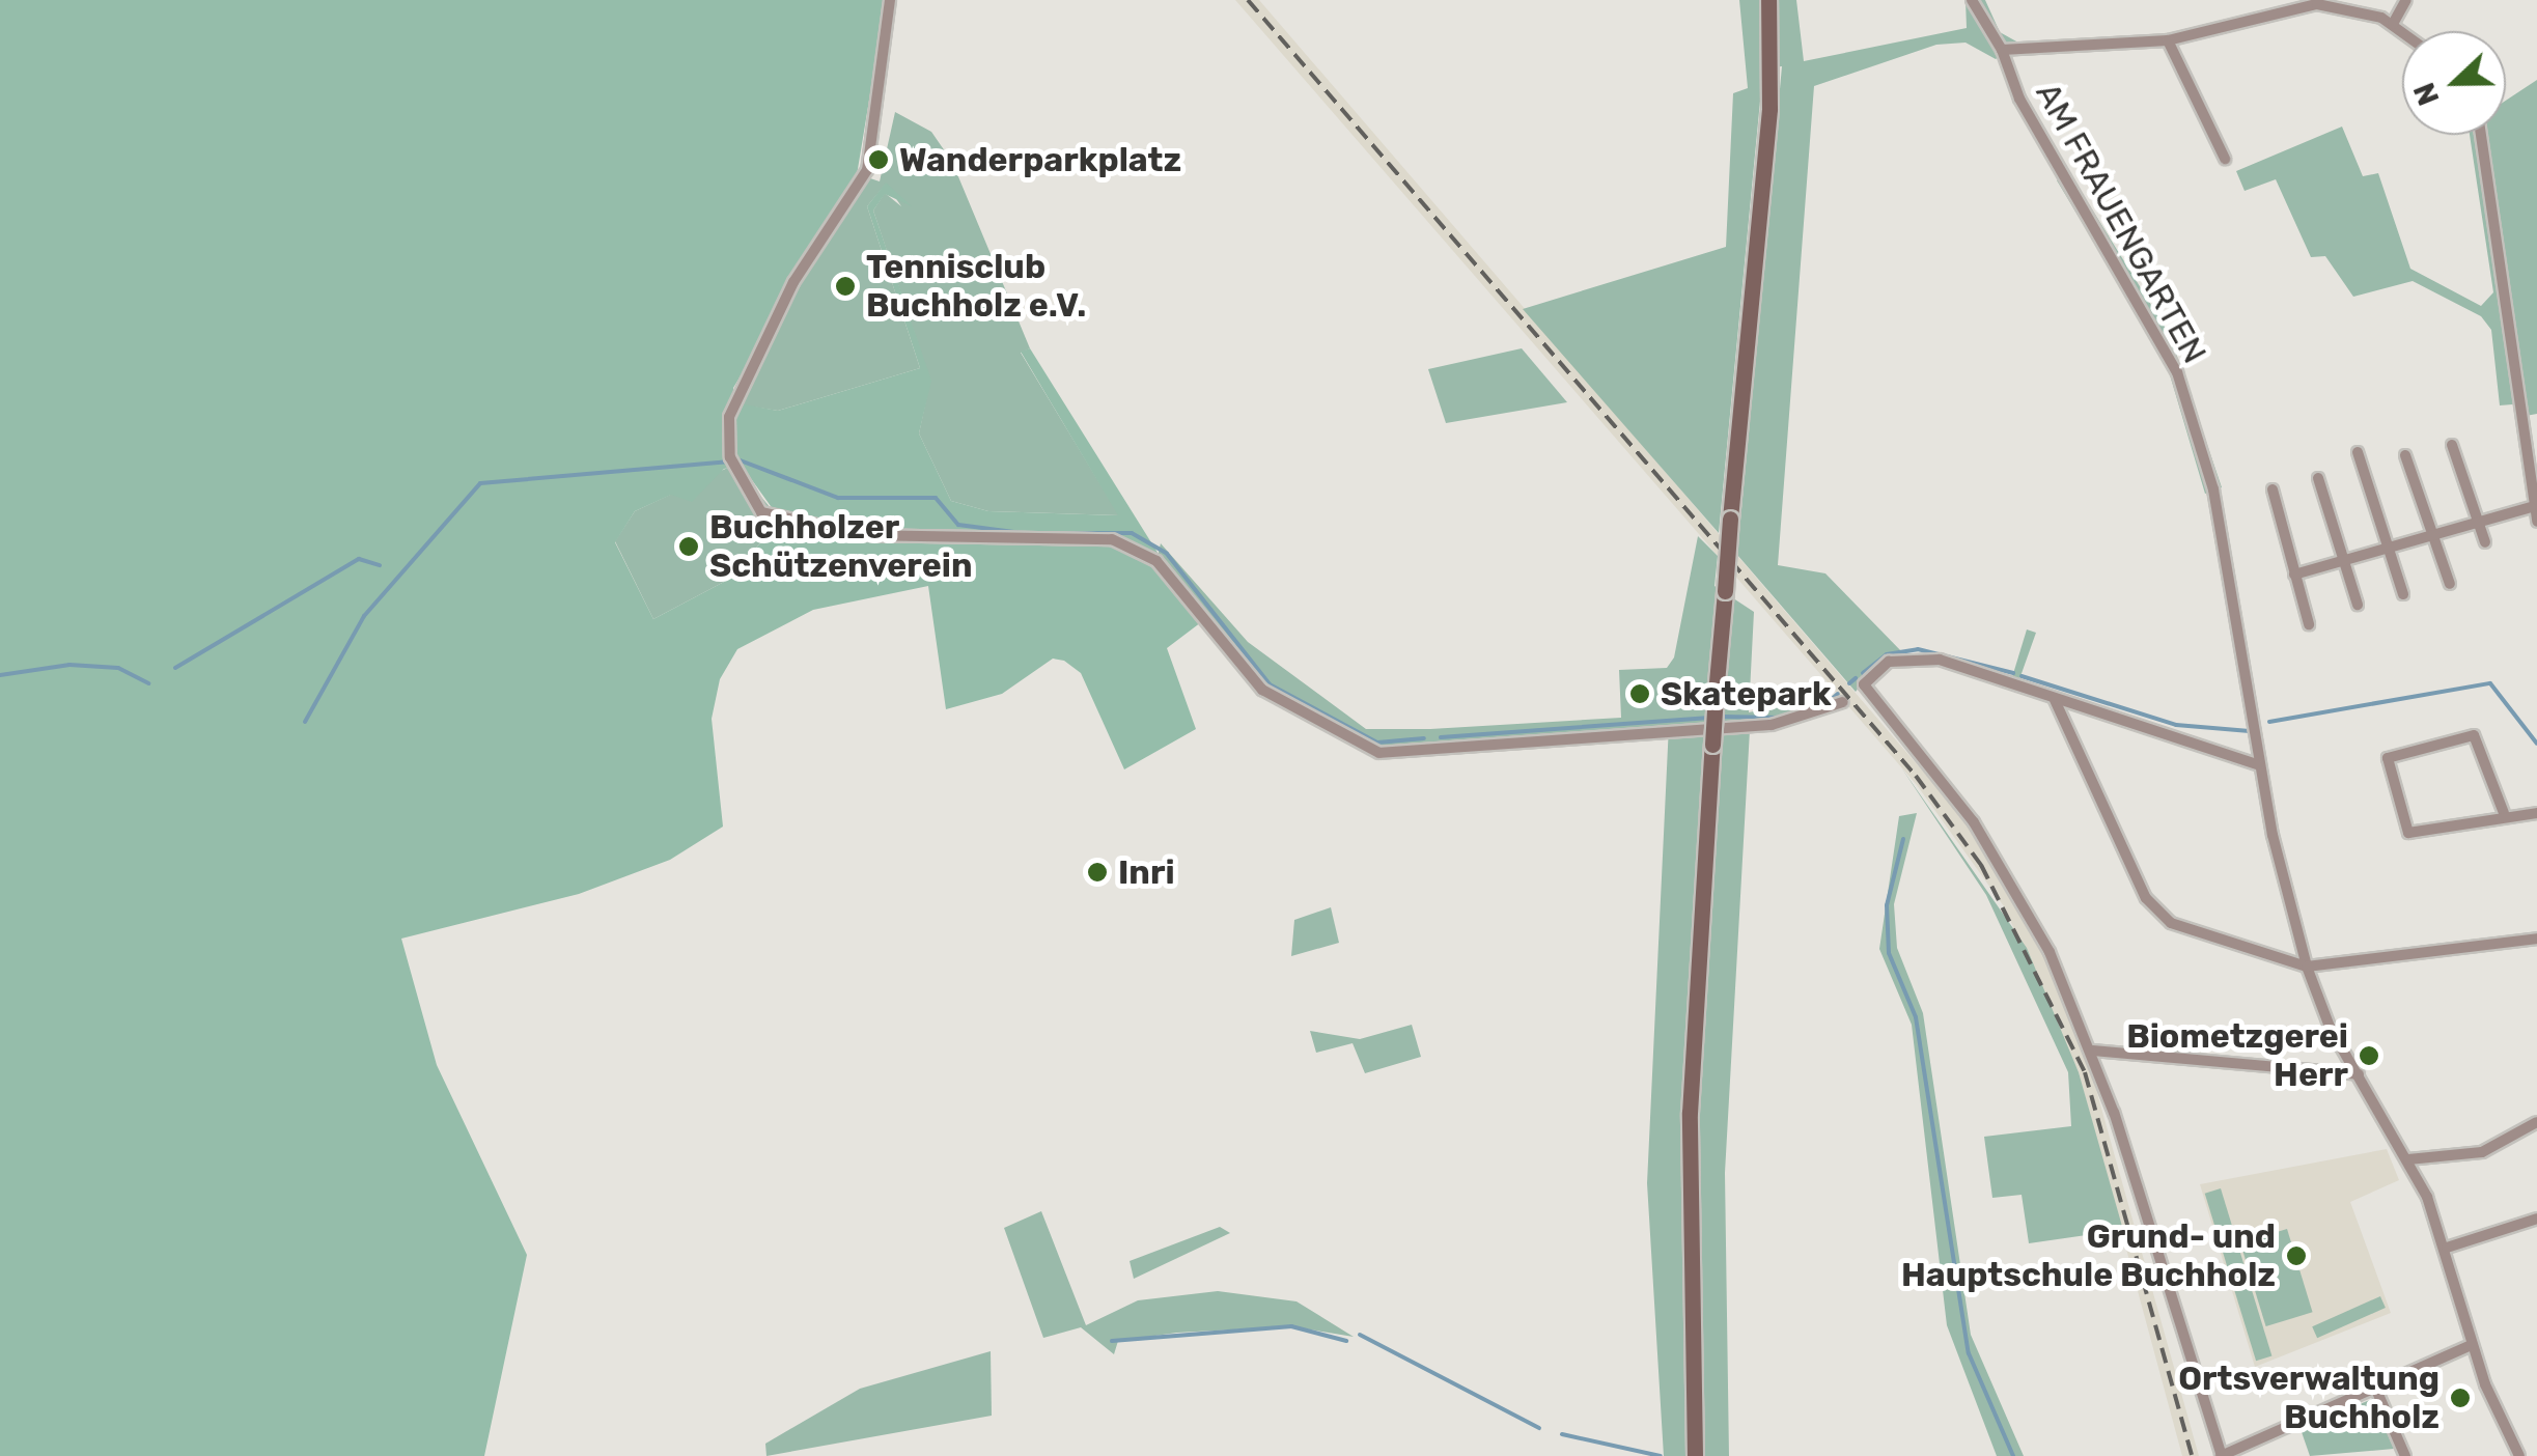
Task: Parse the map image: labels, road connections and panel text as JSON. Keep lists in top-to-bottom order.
{
  "streets": {
    "street": ["AM FRAUENGARTEN"]
  },
  "places": [
    "Wanderparkplatz",
    "Tennisclub Buchholz e.V.",
    "Buchholzer Schützenverein",
    "Skatepark",
    "Inri",
    "Biometzgerei Herr",
    "Grund- und Hauptschule Buchholz",
    "Ortsverwaltung Buchholz"
  ],
  "north": "left"
}
